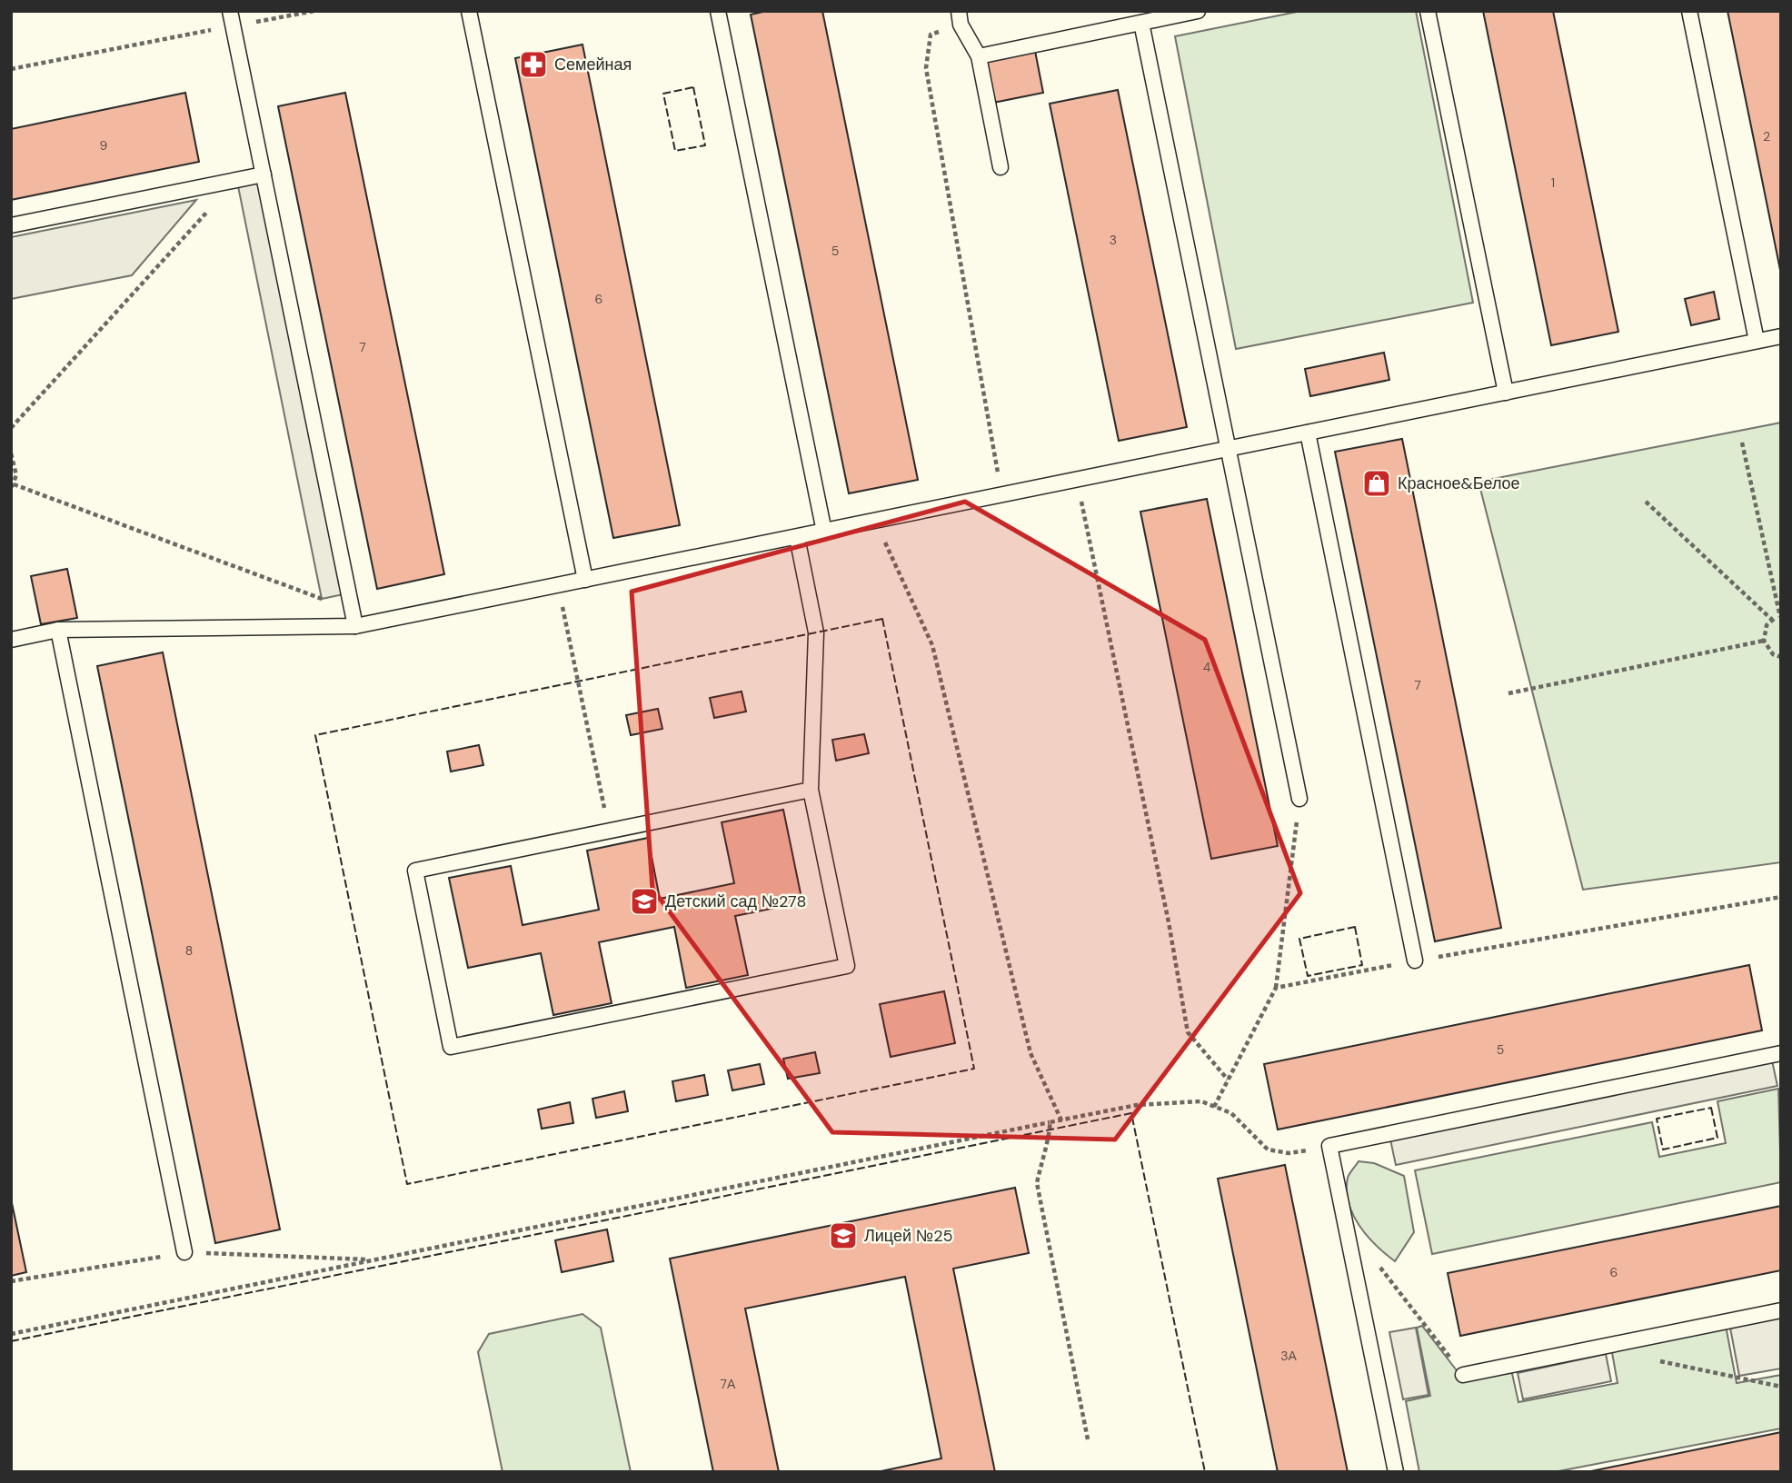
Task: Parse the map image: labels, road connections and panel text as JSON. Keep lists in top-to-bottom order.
{
  "places": {
    "pharmacy": ["Семейная"],
    "shop": ["Красное&Белое"],
    "school or university": ["Детский сад №278", "Лицей №25"]
  },
  "house_numbers": [
    "2",
    "9",
    "1",
    "3",
    "5",
    "6",
    "7",
    "4",
    "7",
    "8",
    "5",
    "6",
    "3А",
    "7А"
  ]
}
